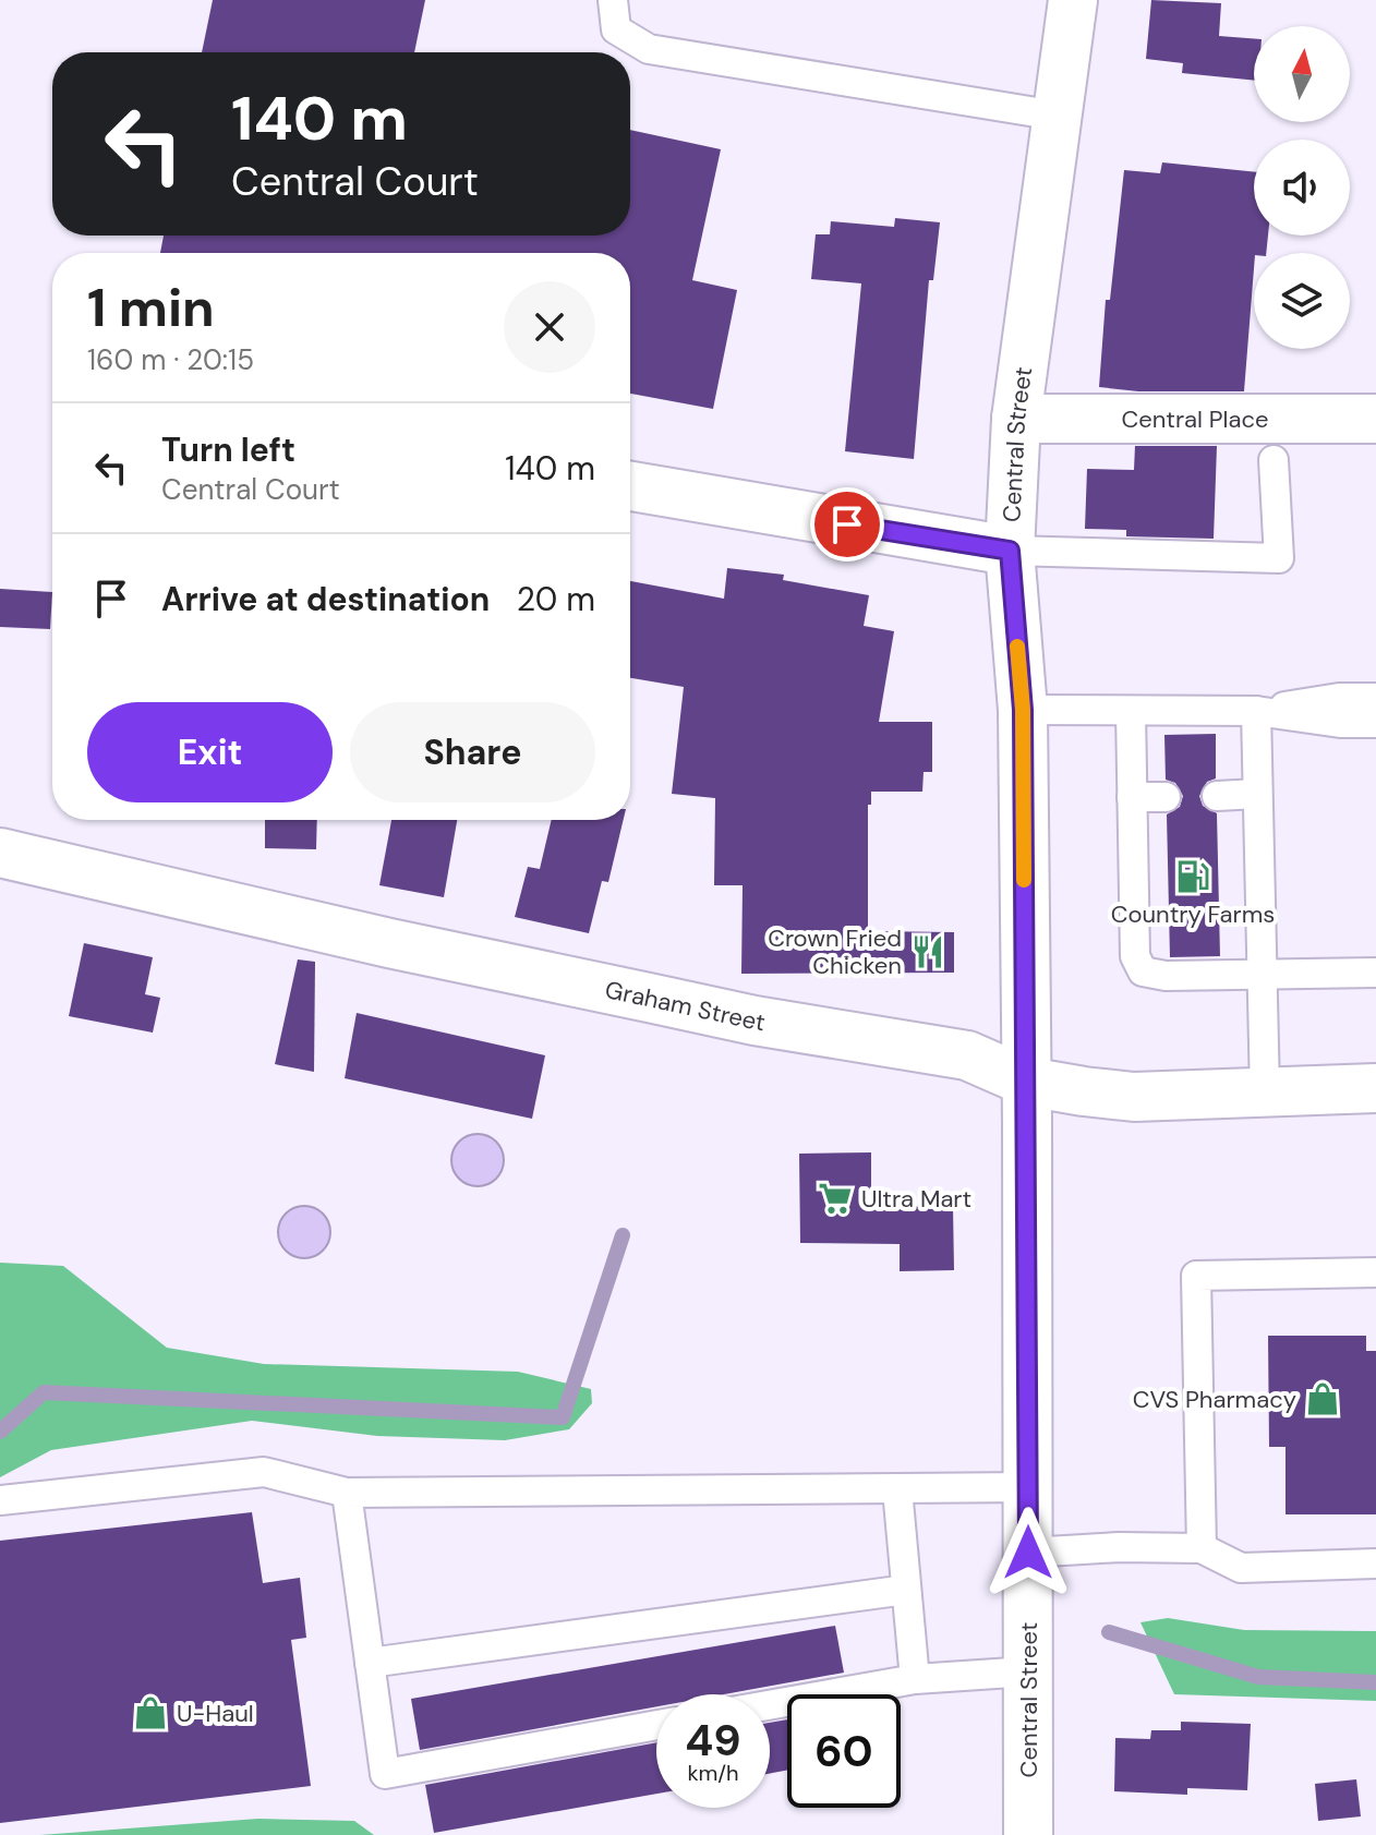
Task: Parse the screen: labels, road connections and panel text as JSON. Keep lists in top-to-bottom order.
{
  "streets": {
    "street": ["Central Place", "Central Street", "Graham Street"]
  },
  "crossings": [
    ["Central Place", "Central Street"],
    ["Central Street", "Graham Street"]
  ],
  "places": {
    "fuel station": ["Country Farms"],
    "restaurant": ["Crown Fried Chicken"],
    "supermarket": ["Ultra Mart"],
    "shop": ["CVS Pharmacy", "U-Haul"]
  },
  "north": "top",
  "page": {
    "turn": ["140 m", "Central Court"],
    "heading": ["1 min", "160 m · 20:15"],
    "list": [
      {
        "name": "Turn left",
        "note": "Central Court",
        "value": "140 m"
      },
      {
        "name": "Arrive at destination",
        "value": "20 m"
      }
    ],
    "buttons": ["Exit", "Share"],
    "speed": "49 km/h",
    "limit": "60"
  }
}
